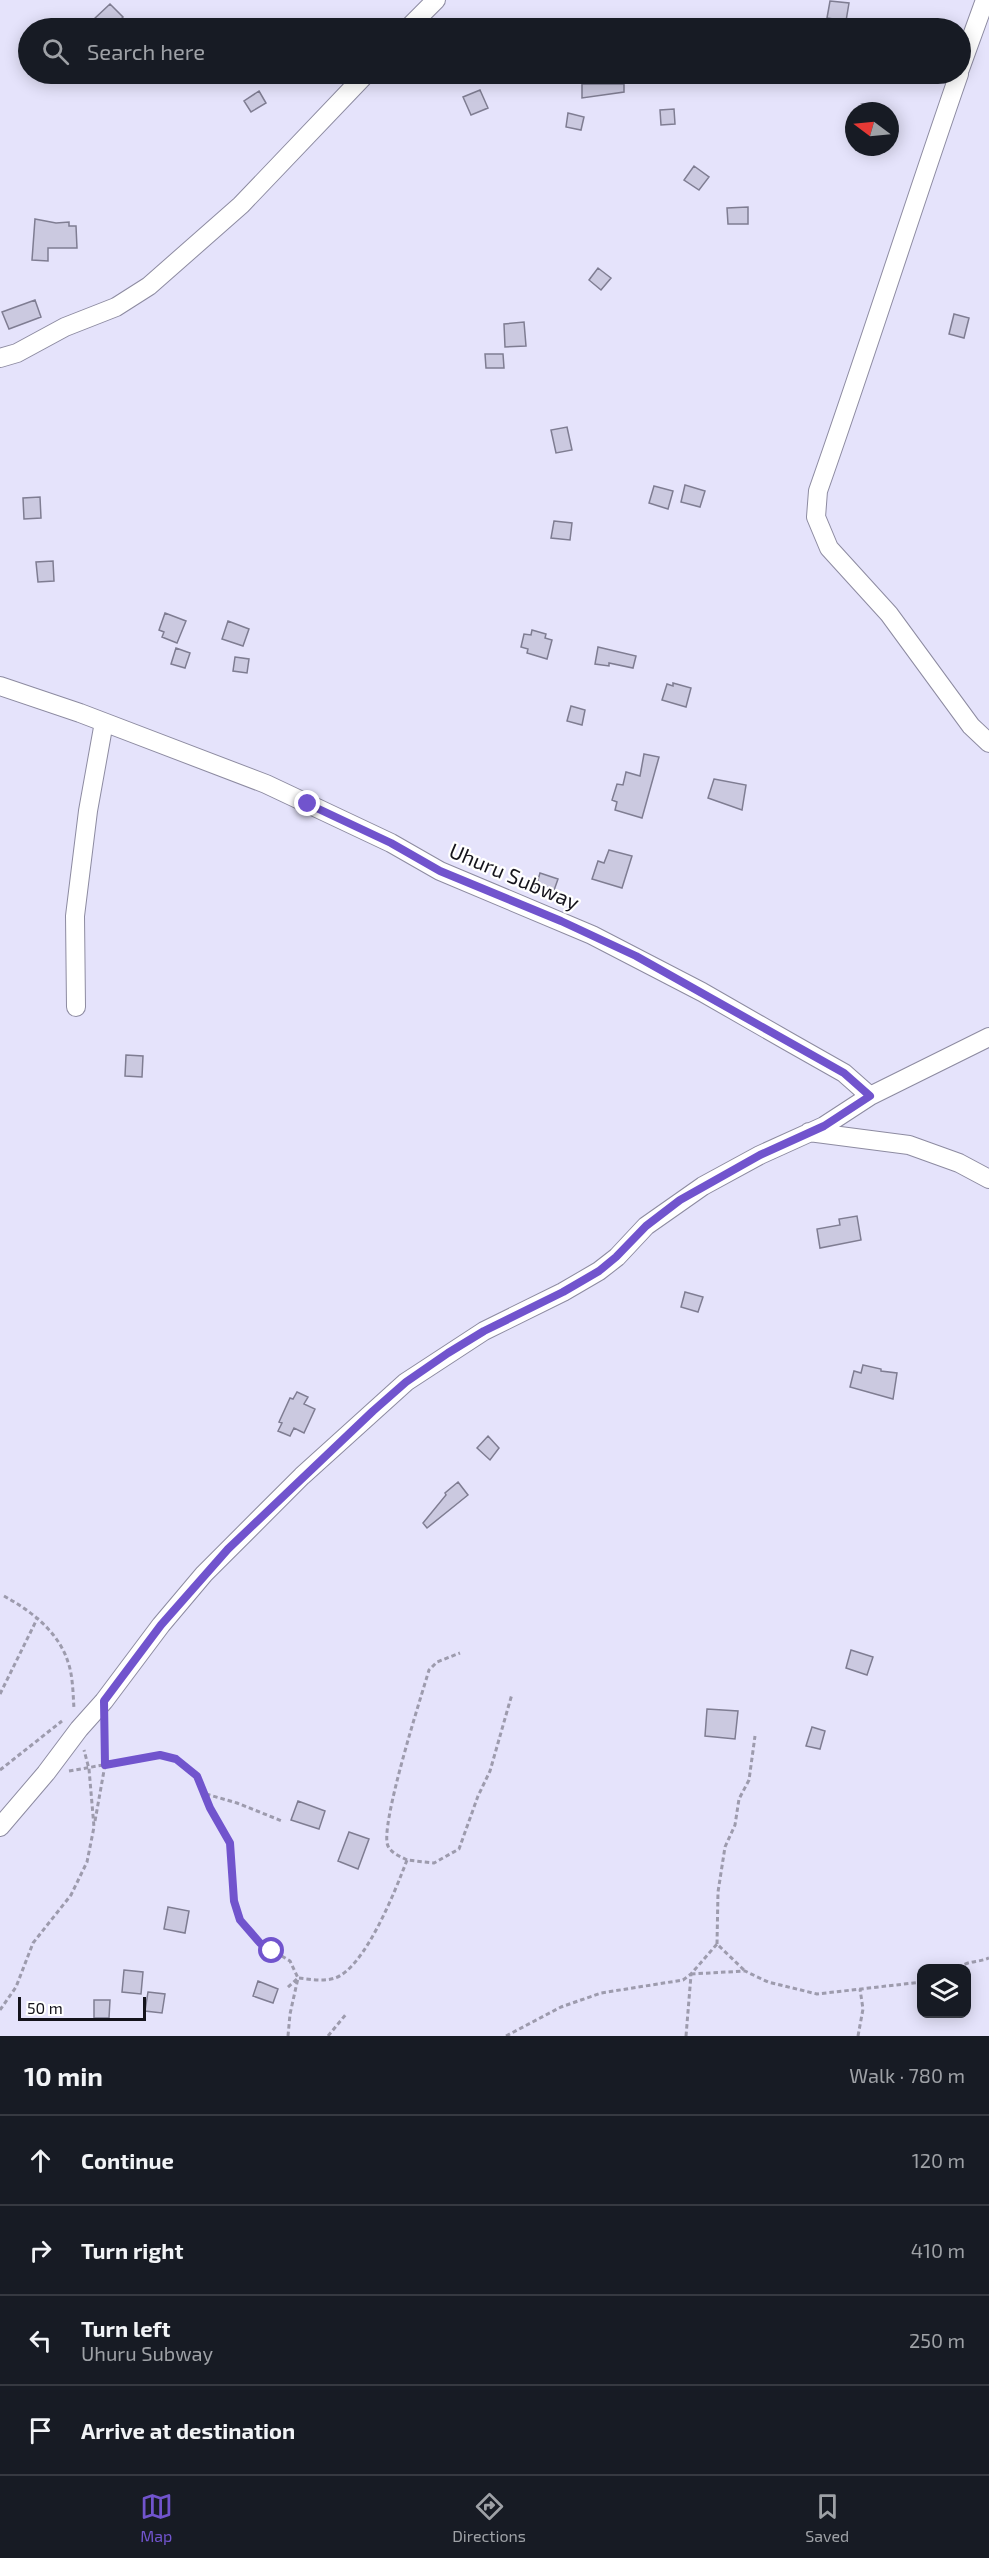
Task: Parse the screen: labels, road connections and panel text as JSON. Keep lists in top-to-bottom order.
{
  "streets": {
    "street": ["Uhuru Subway"]
  },
  "scale_bar": "50 m",
  "north": "left",
  "page": {
    "search": "Search here",
    "scale": "50 m",
    "heading": ["10 min", "Walk · 780 m"],
    "list": [
      ["Continue", "120 m"],
      ["Turn right", "410 m"],
      ["Turn left", "Uhuru Subway", "250 m"],
      "Arrive at destination"
    ],
    "nav": ["Map", "Directions", "Saved"]
  }
}
